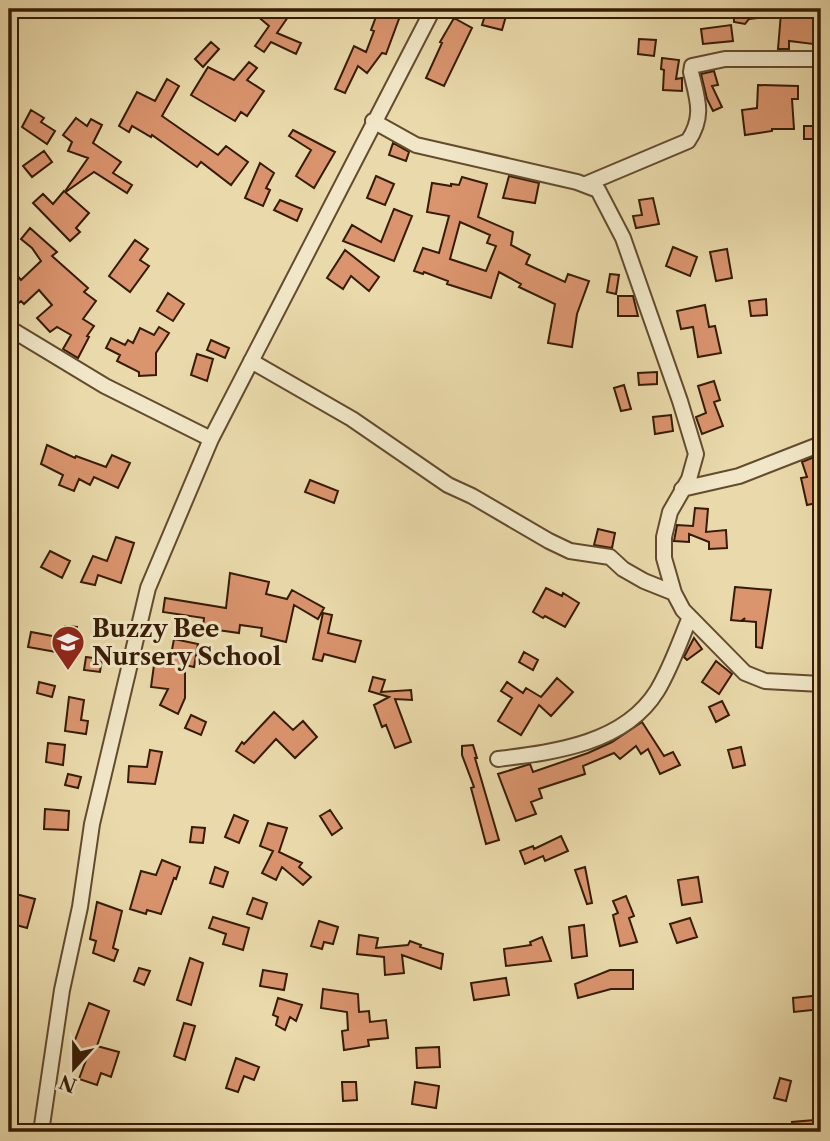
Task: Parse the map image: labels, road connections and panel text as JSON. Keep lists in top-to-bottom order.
{
  "places": {
    "school or university": ["Buzzy Bee Nursery School"]
  },
  "north": "bottom"
}
